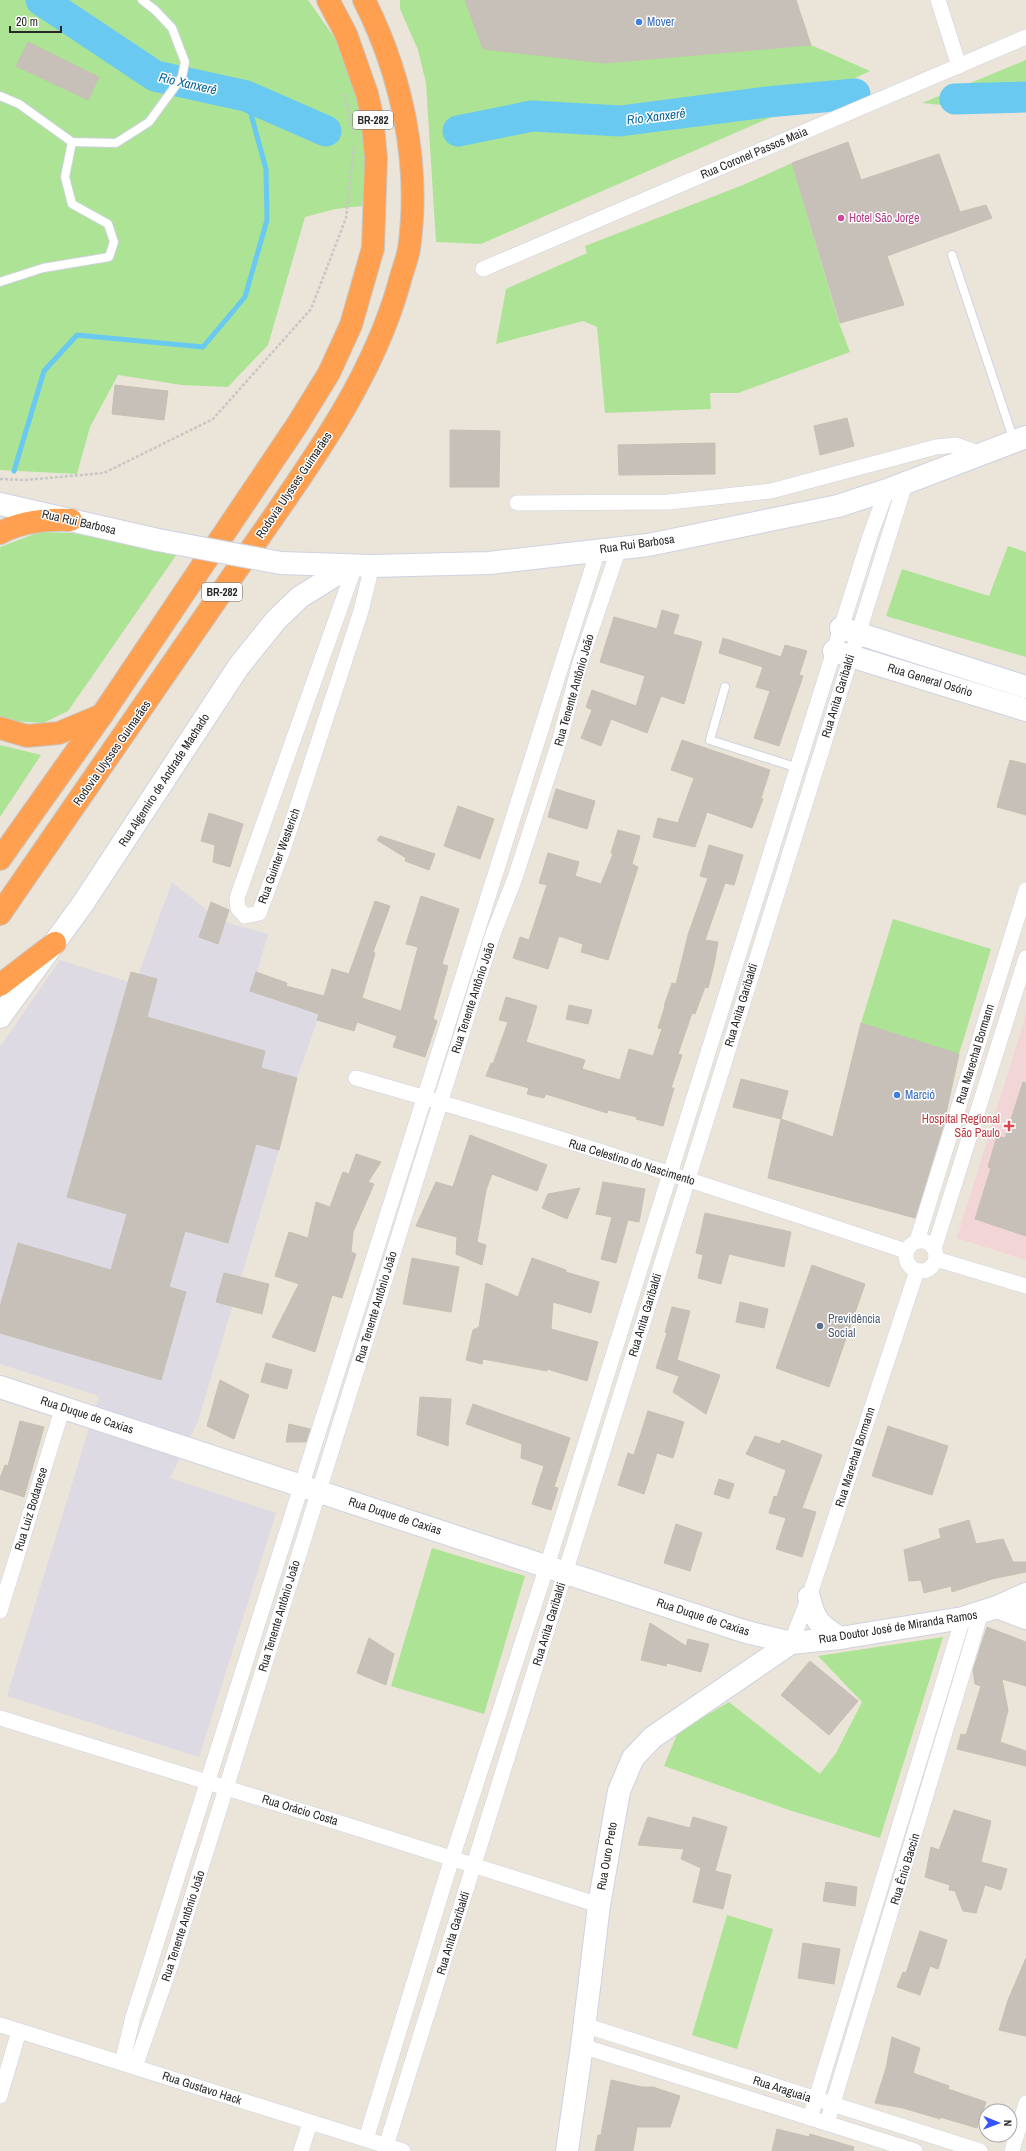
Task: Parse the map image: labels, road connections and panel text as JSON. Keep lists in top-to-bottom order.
{
  "streets": {
    "highway": ["BR-282", "Rodovia Ulysses Guimarães"],
    "street": [
      "Rua Coronel Passos Maia",
      "Rua Rui Barbosa",
      "Rua General Osório",
      "Rua Tenente Antônio João",
      "Rua Anita Garibaldi",
      "Rua Algemiro de Andrade Machado",
      "Rua Guinter Westerich",
      "Rua Marechal Bormann",
      "Rua Celestino do Nascimento",
      "Rua Duque de Caxias",
      "Rua Luiz Bodanese",
      "Rua Doutor José de Miranda Ramos",
      "Rua Orácio Costa",
      "Rua Ouro Preto",
      "Rua Ênio Baccin",
      "Rua Gustavo Hack",
      "Rua Araguaia"
    ]
  },
  "crossings": [
    ["Rua Rui Barbosa", "Rua Tenente Antônio João"],
    ["Rua Rui Barbosa", "Rua Anita Garibaldi"],
    ["Rua Rui Barbosa", "Rua Algemiro de Andrade Machado"],
    ["Rua Rui Barbosa", "Rua Guinter Westerich"],
    ["Rua General Osório", "Rua Anita Garibaldi"],
    ["Rua Tenente Antônio João", "Rua Celestino do Nascimento"],
    ["Rua Tenente Antônio João", "Rua Duque de Caxias"],
    ["Rua Tenente Antônio João", "Rua Orácio Costa"],
    ["Rua Tenente Antônio João", "Rua Gustavo Hack"],
    ["Rua Anita Garibaldi", "Rua Celestino do Nascimento"],
    ["Rua Anita Garibaldi", "Rua Duque de Caxias"],
    ["Rua Anita Garibaldi", "Rua Orácio Costa"],
    ["Rua Anita Garibaldi", "Rua Gustavo Hack"],
    ["Rua Algemiro de Andrade Machado", "Rua Guinter Westerich"],
    ["Rua Marechal Bormann", "Rua Celestino do Nascimento"],
    ["Rua Marechal Bormann", "Rua Duque de Caxias"],
    ["Rua Marechal Bormann", "Rua Doutor José de Miranda Ramos"],
    ["Rua Marechal Bormann", "Rua Ouro Preto"],
    ["Rua Duque de Caxias", "Rua Luiz Bodanese"],
    ["Rua Duque de Caxias", "Rua Doutor José de Miranda Ramos"],
    ["Rua Duque de Caxias", "Rua Ouro Preto"],
    ["Rua Doutor José de Miranda Ramos", "Rua Ouro Preto"],
    ["Rua Doutor José de Miranda Ramos", "Rua Ênio Baccin"],
    ["Rua Orácio Costa", "Rua Ouro Preto"],
    ["Rua Ouro Preto", "Rua Araguaia"],
    ["Rua Ênio Baccin", "Rua Araguaia"]
  ],
  "water": ["Rio Xanxerê"],
  "places": {
    "other": [
      "Mover",
      "Hotel São Jorge",
      "Marció",
      "Previdência Social"
    ],
    "health": ["Hospital Regional São Paulo"]
  },
  "scale_bar": "20 m",
  "north": "right"
}
